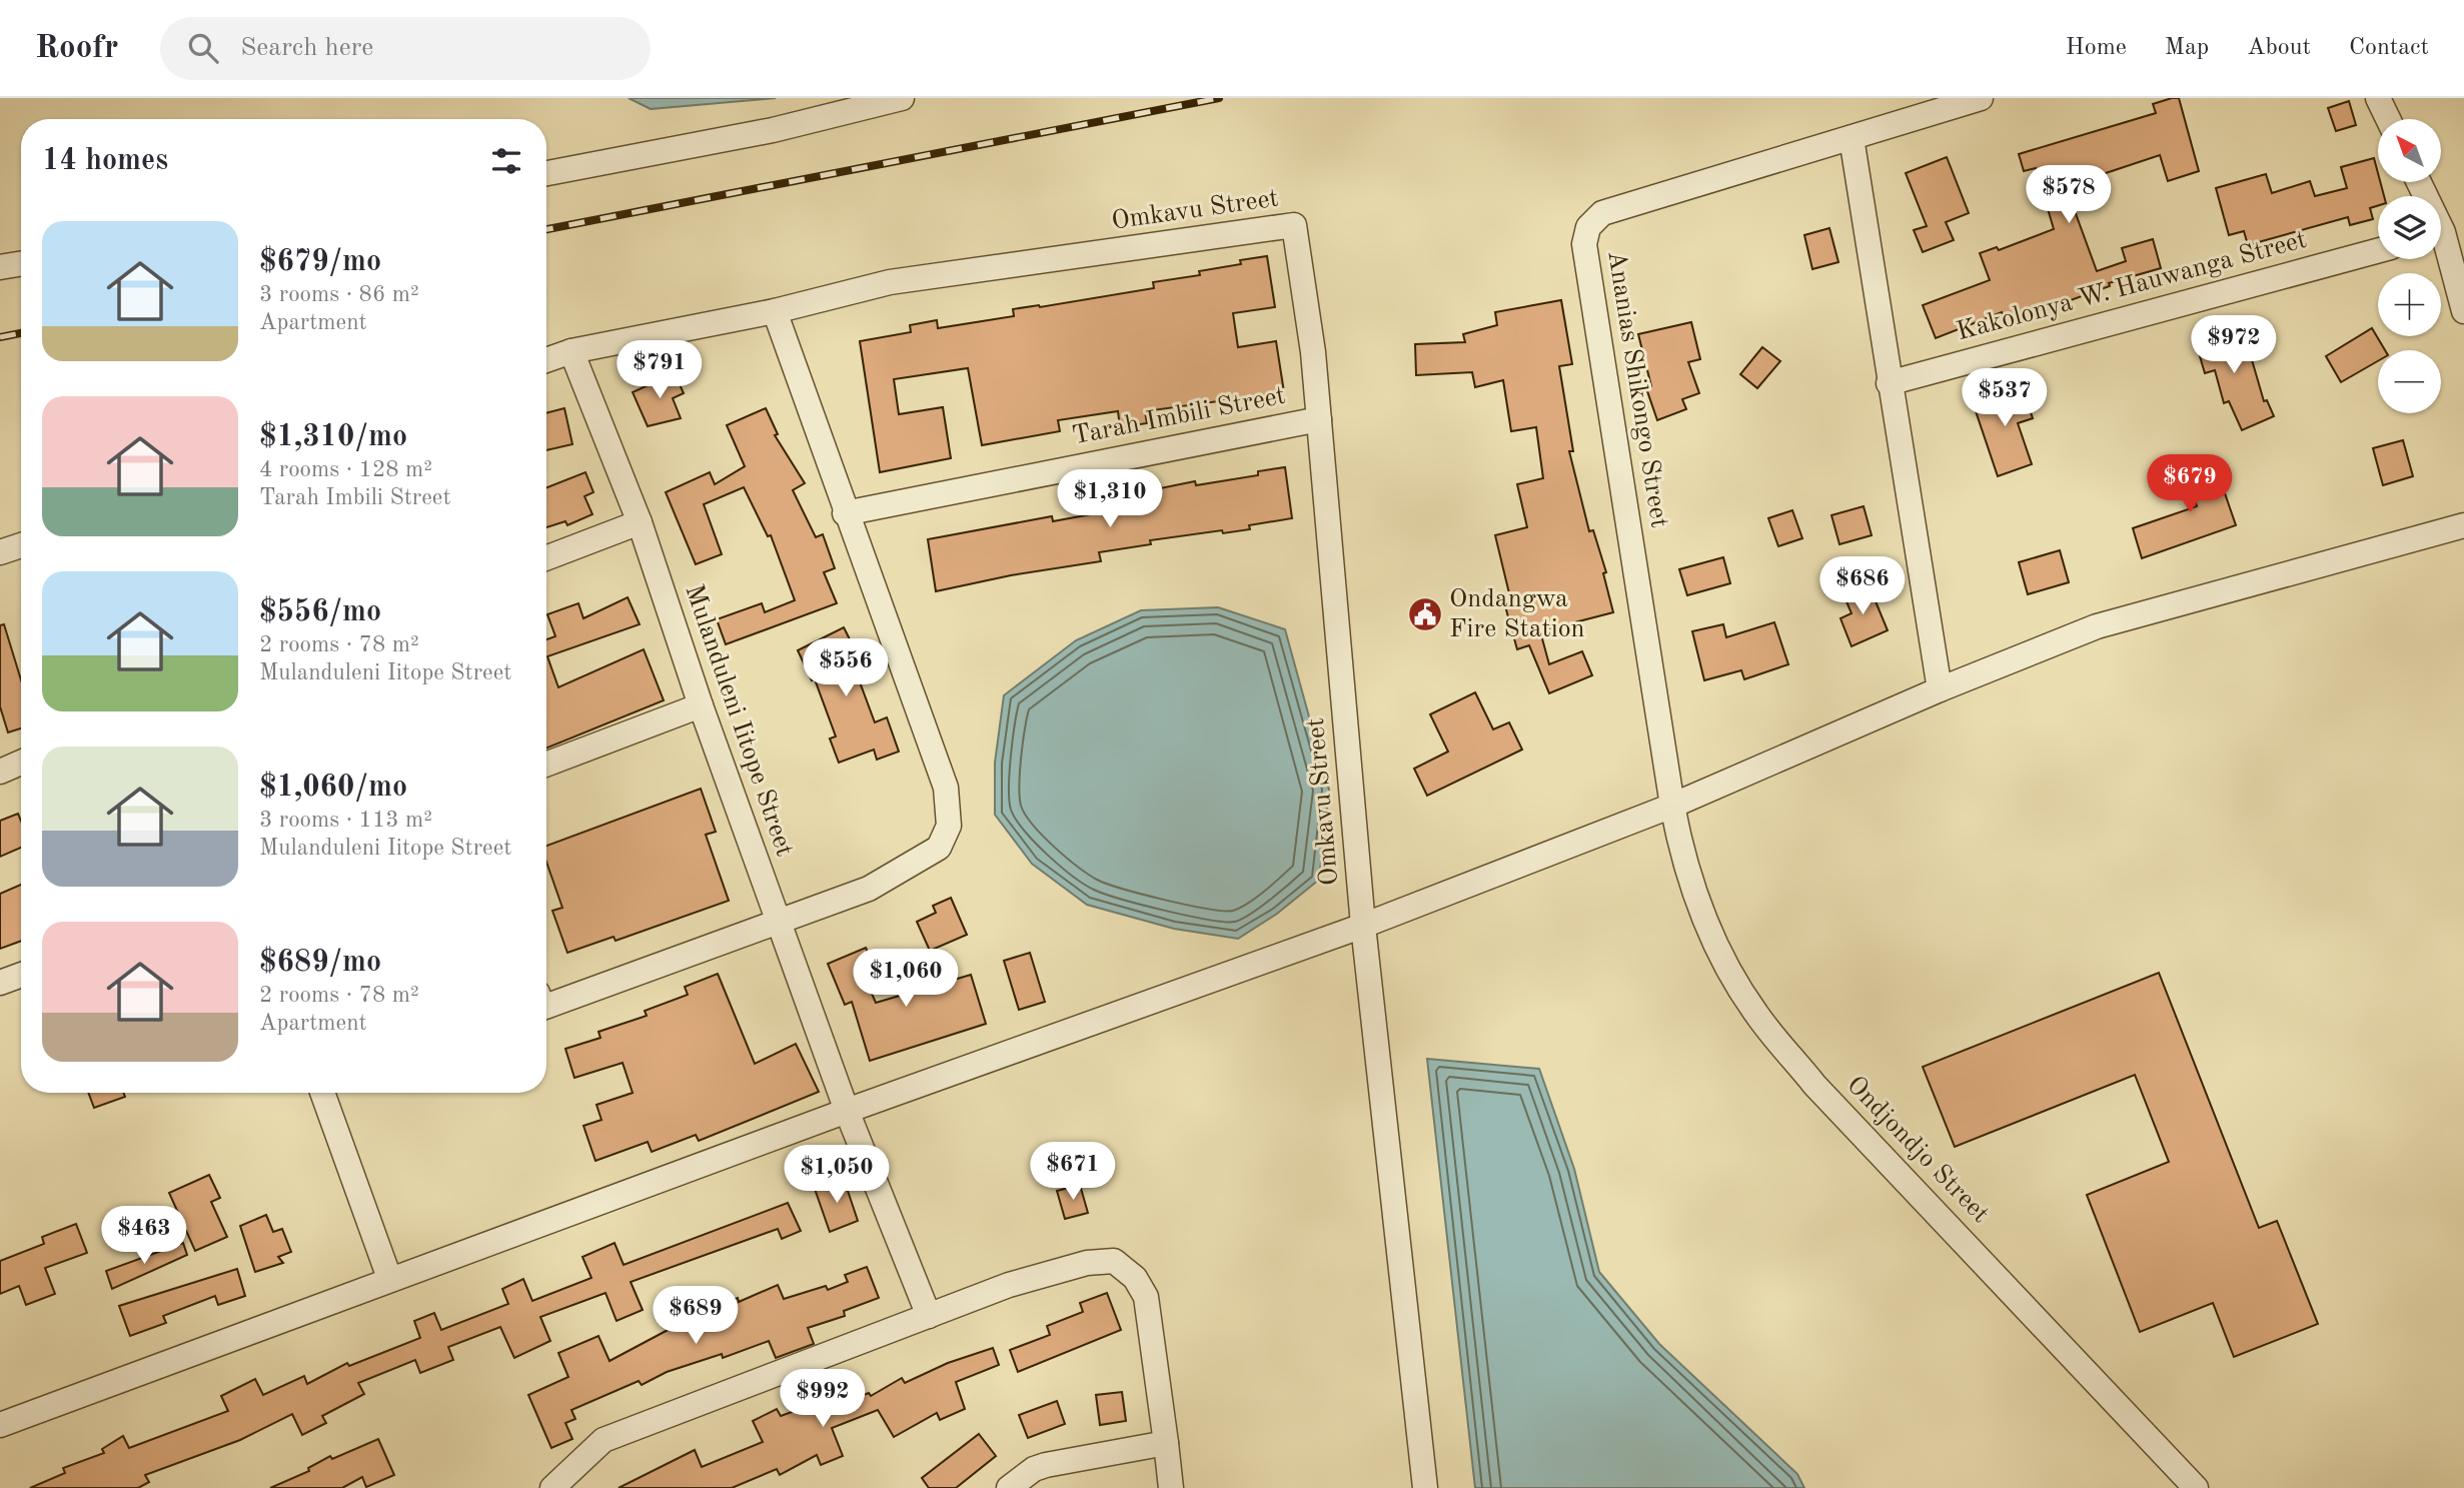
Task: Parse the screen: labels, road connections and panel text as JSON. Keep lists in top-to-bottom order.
{
  "streets": {
    "street": [
      "Omkavu Street",
      "Kakolonya W. Hauwanga Street",
      "Ananias Shikongo Street",
      "Tarah Imbili Street",
      "Mulanduleni Iitope Street",
      "Ondjondjo Street"
    ]
  },
  "crossings": [
    ["Omkavu Street", "Tarah Imbili Street"],
    ["Omkavu Street", "Mulanduleni Iitope Street"],
    ["Ananias Shikongo Street", "Ondjondjo Street"]
  ],
  "places": {
    "public building": ["Ondangwa Fire Station"]
  },
  "north": "top left",
  "page": {
    "header": "Roofr",
    "search": "Search here",
    "nav": [
      "Home",
      "Map",
      "About",
      "Contact"
    ],
    "map_buttons": ["+", "−"],
    "heading": "14 homes",
    "price": [
      "$578",
      "$972",
      "$791",
      "$537",
      "$679",
      "$1,310",
      "$686",
      "$556",
      "$1,060",
      "$671",
      "$1,050",
      "$463",
      "$689",
      "$992"
    ],
    "list": [
      {
        "name": "$679/mo",
        "note": "3 rooms · 86 m² · Apartment"
      },
      {
        "name": "$1,310/mo",
        "note": "4 rooms · 128 m² · Tarah Imbili Street"
      },
      {
        "name": "$556/mo",
        "note": "2 rooms · 78 m² · Mulanduleni Iitope Street"
      },
      {
        "name": "$1,060/mo",
        "note": "3 rooms · 113 m² · Mulanduleni Iitope Street"
      },
      {
        "name": "$689/mo",
        "note": "2 rooms · 78 m² · Apartment"
      }
    ]
  }
}
